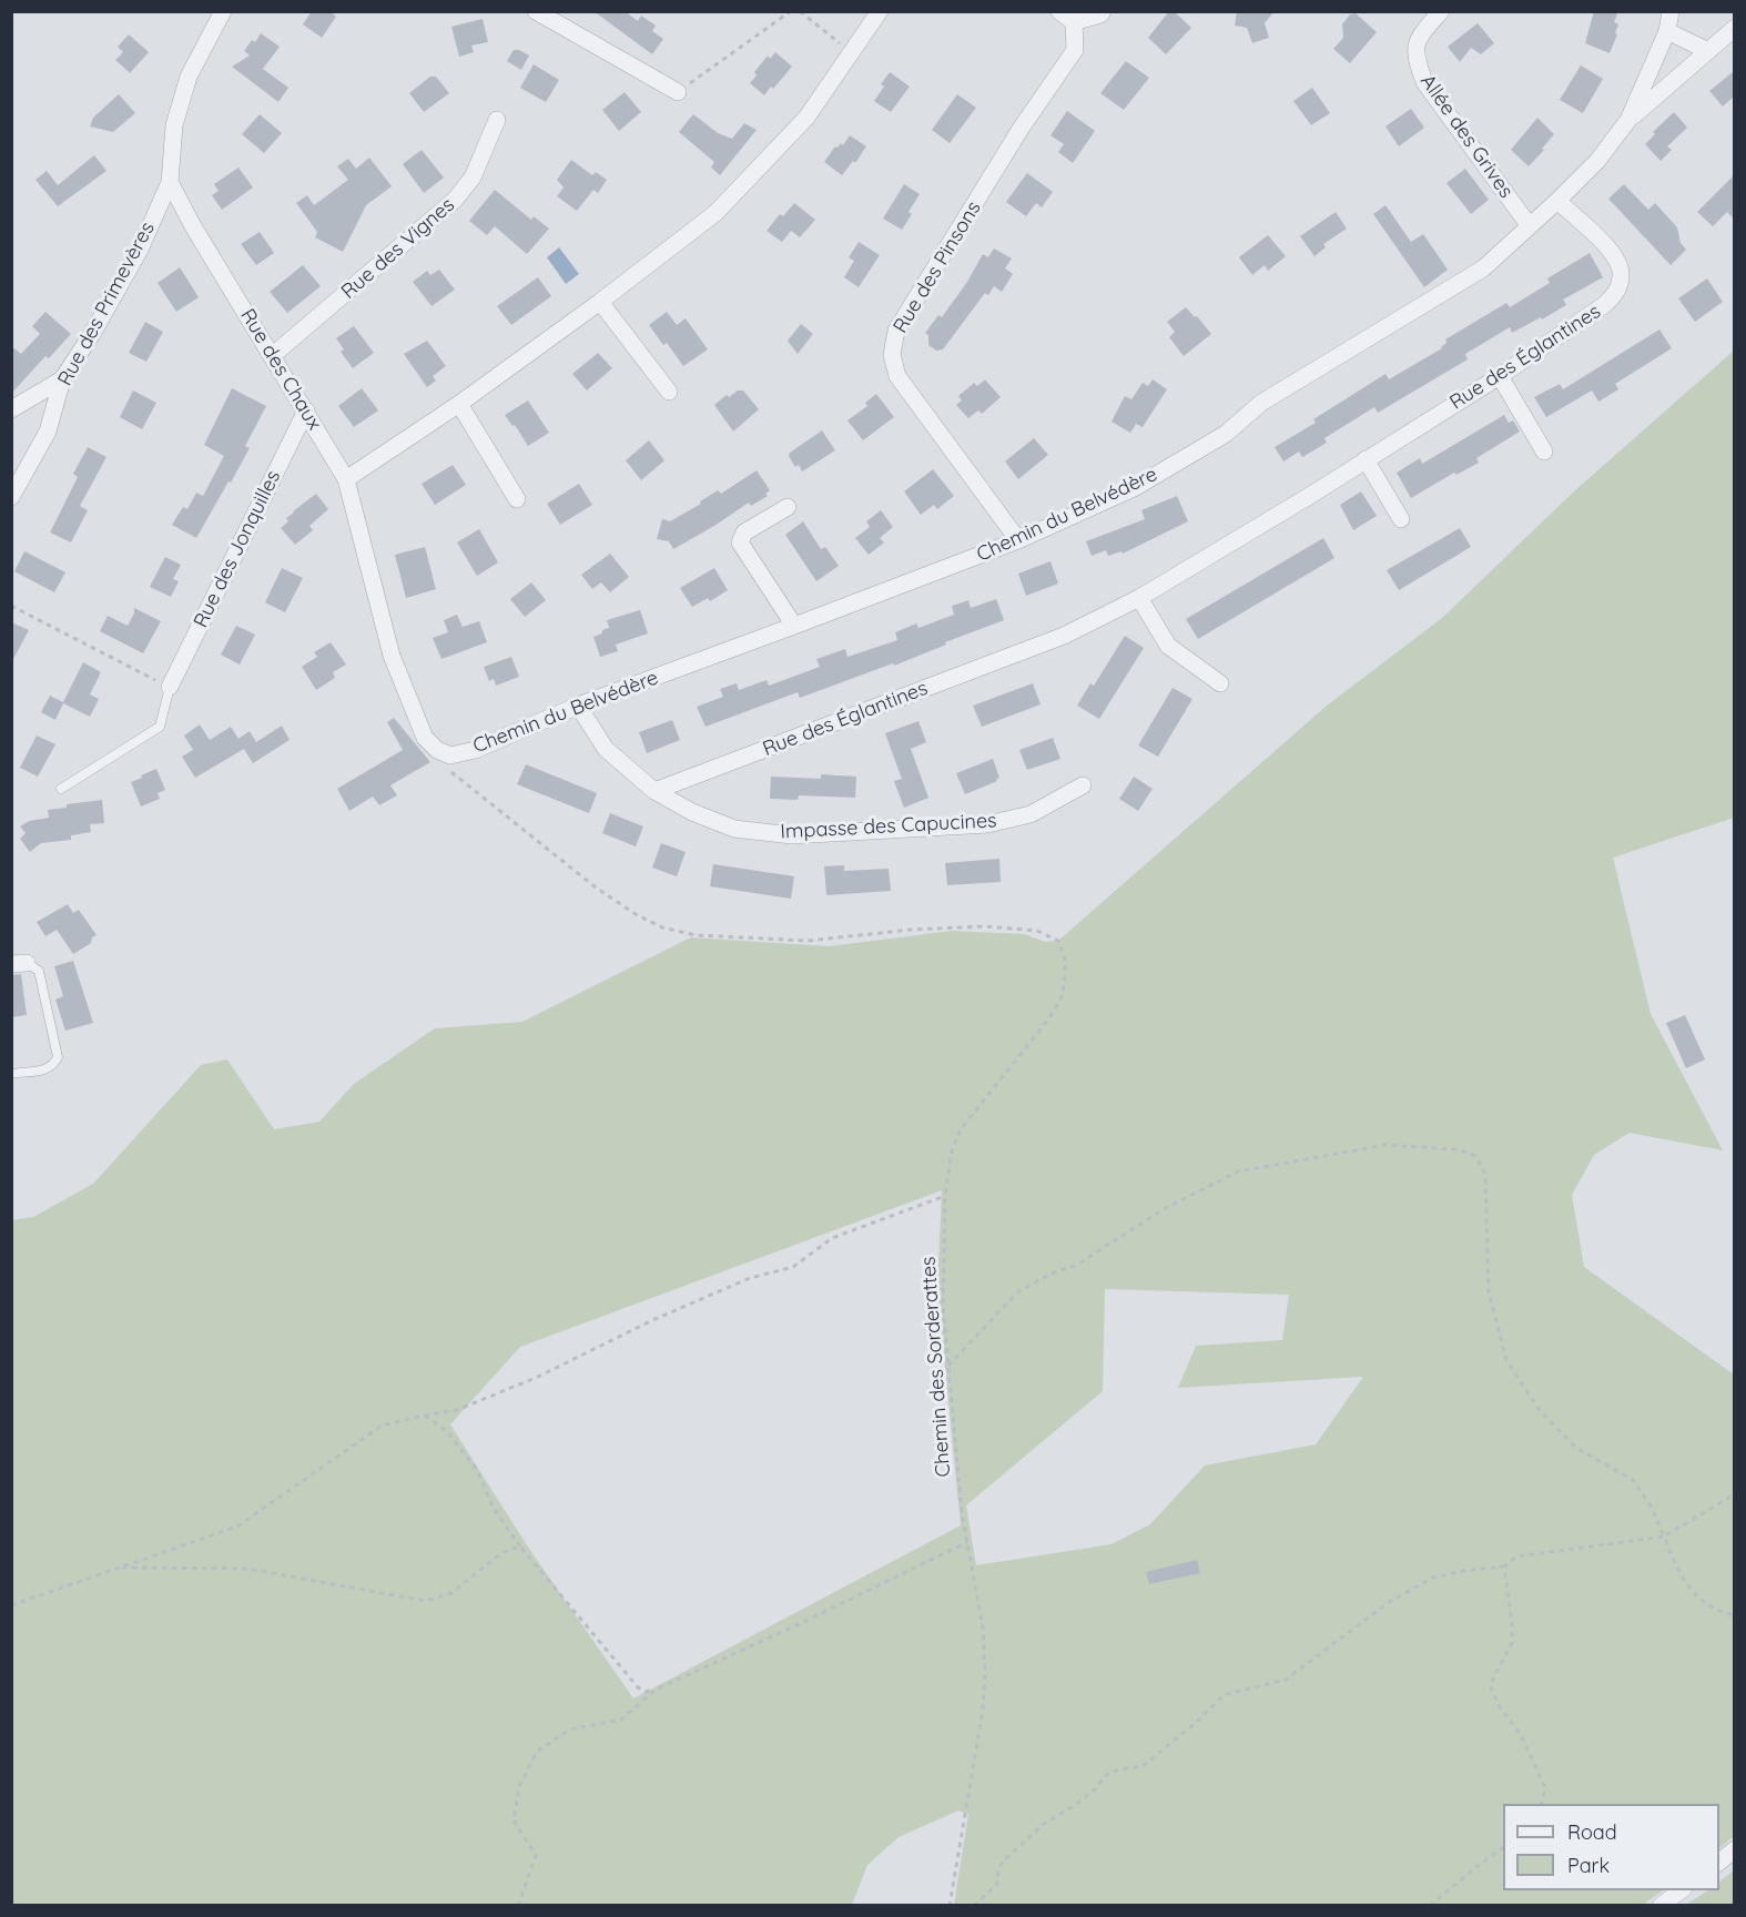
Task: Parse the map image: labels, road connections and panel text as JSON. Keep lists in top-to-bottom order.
{
  "streets": {
    "street": [
      "Allée des Grives",
      "Rue des Vignes",
      "Rue des Pinsons",
      "Rue des Primevères",
      "Rue des Églantines",
      "Rue des Chaux",
      "Chemin du Belvédère",
      "Rue des Jonquilles",
      "Impasse des Capucines"
    ],
    "path": ["Chemin des Sorderattes"]
  },
  "crossings": [
    ["Allée des Grives", "Chemin du Belvédère"],
    ["Rue des Vignes", "Rue des Chaux"],
    ["Rue des Pinsons", "Chemin du Belvédère"],
    ["Rue des Primevères", "Rue des Chaux"],
    ["Rue des Églantines", "Chemin du Belvédère"],
    ["Rue des Églantines", "Impasse des Capucines"],
    ["Rue des Chaux", "Chemin du Belvédère"],
    ["Rue des Chaux", "Rue des Jonquilles"],
    ["Chemin du Belvédère", "Chemin des Sorderattes"]
  ],
  "legend": ["Road", "Park"]
}
